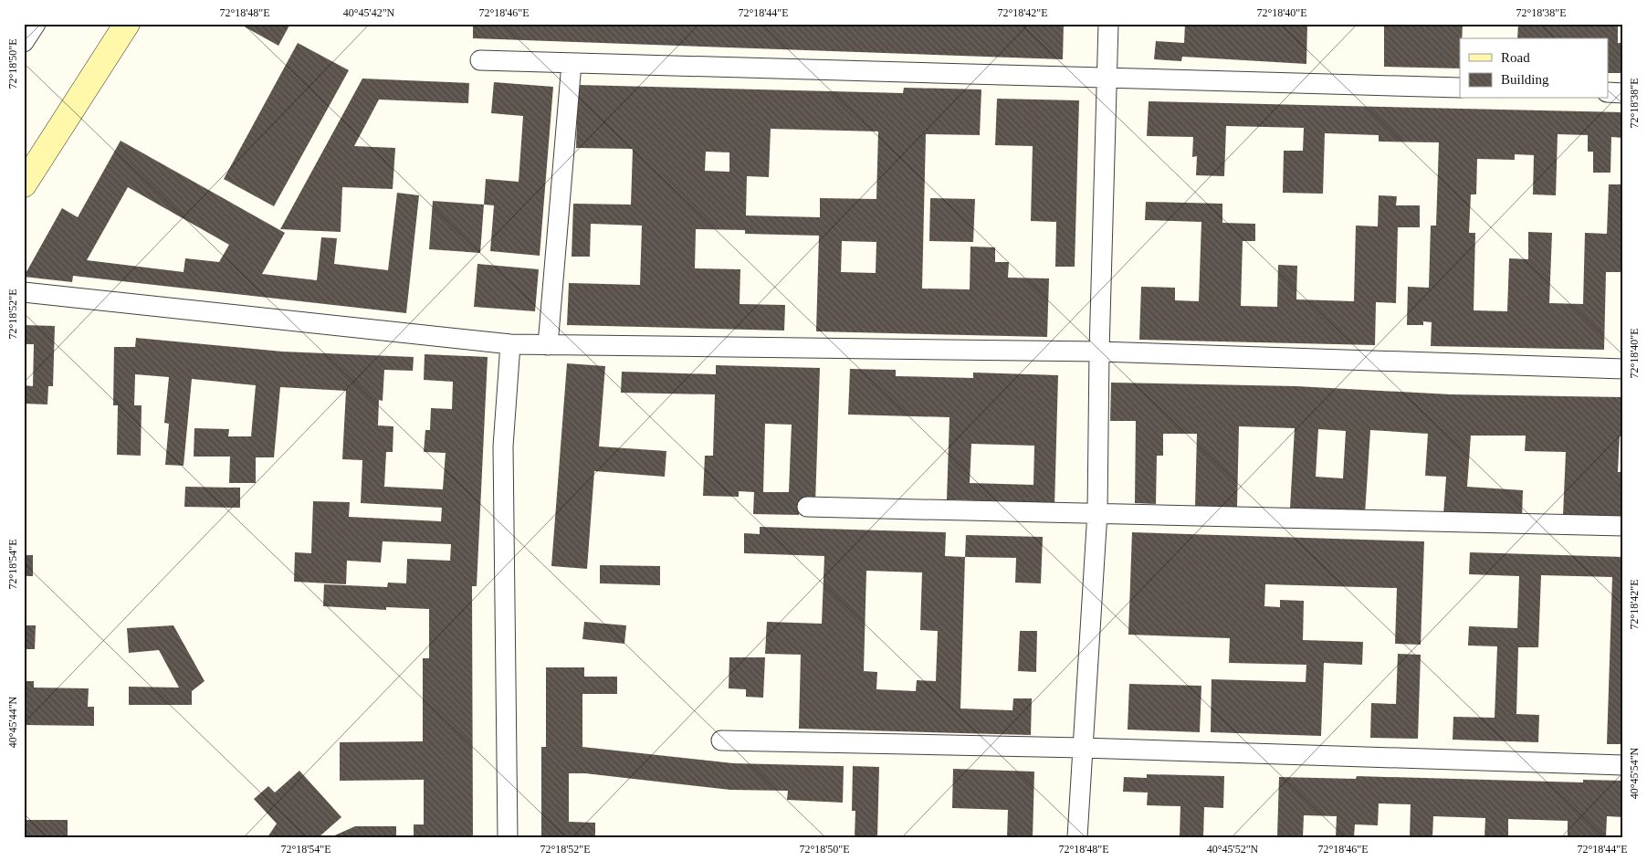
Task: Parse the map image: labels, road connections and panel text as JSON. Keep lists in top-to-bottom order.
{
  "legend": ["Road", "Building"],
  "coordinates": [
    "72°18'48\"E",
    "40°45'42\"N",
    "72°18'46\"E",
    "72°18'44\"E",
    "72°18'42\"E",
    "72°18'40\"E",
    "72°18'38\"E",
    "72°18'50\"E",
    "72°18'52\"E",
    "72°18'54\"E",
    "40°45'44\"N",
    "40°45'54\"N",
    "40°45'52\"N"
  ]
}
